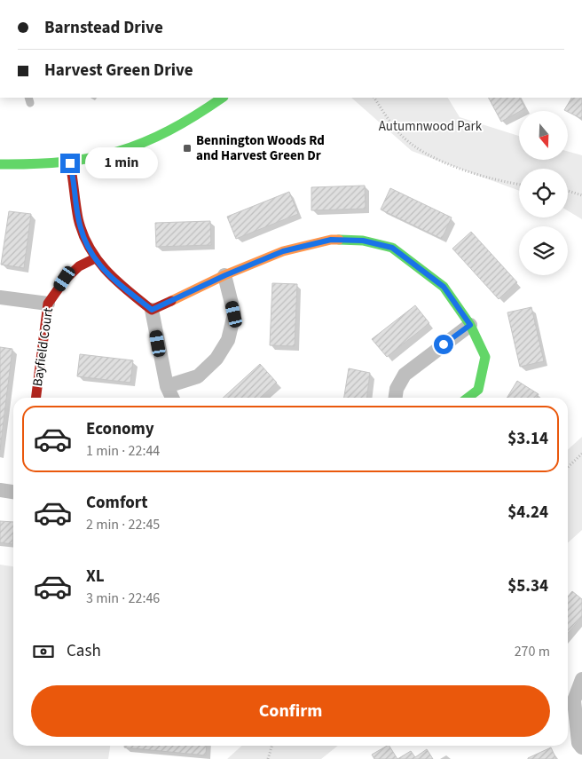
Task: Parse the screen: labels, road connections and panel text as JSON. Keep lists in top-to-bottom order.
{
  "streets": {
    "street": ["Bayfield Court"]
  },
  "parks": ["Autumnwood Park"],
  "places": {
    "transit": ["Bennington Woods Rd and Harvest Green Dr"]
  },
  "north": "bottom",
  "page": {
    "banner": ["Barnstead Drive", "Harvest Green Drive"],
    "bubble": "1 min",
    "list": [
      {
        "name": "Economy",
        "note": "1 min · 22:44",
        "value": "$3.14"
      },
      {
        "name": "Comfort",
        "note": "2 min · 22:45",
        "value": "$4.24"
      },
      {
        "name": "XL",
        "note": "3 min · 22:46",
        "value": "$5.34"
      }
    ],
    "pay": ["Cash", "270 m"],
    "buttons": "Confirm"
  }
}
